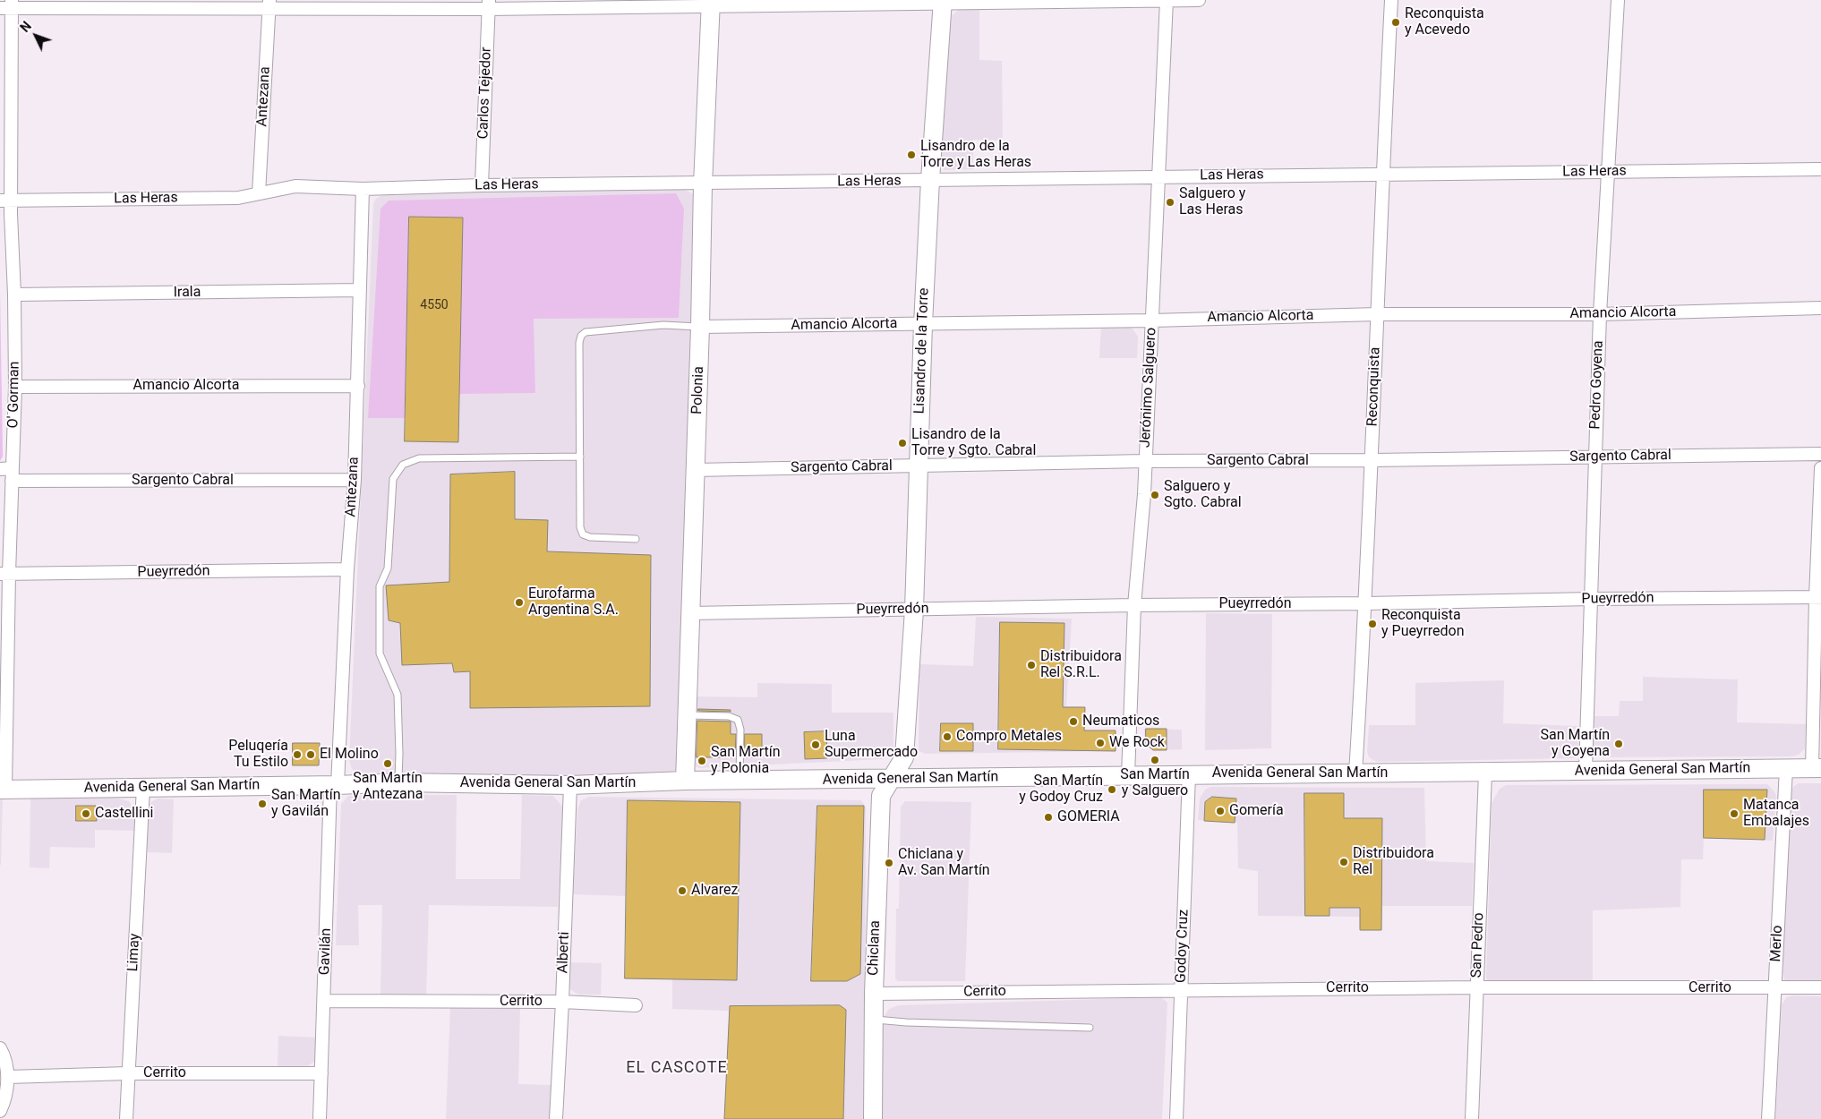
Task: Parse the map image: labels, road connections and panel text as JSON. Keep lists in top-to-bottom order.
{
  "streets": {
    "street": [
      "Carlos Tejedor",
      "Antezana",
      "Las Heras",
      "Irala",
      "Amancio Alcorta",
      "Lisandro de la Torre",
      "Pedro Goyena",
      "Reconquista",
      "Jerónimo Salguero",
      "Polonia",
      "O' Gorman",
      "Sargento Cabral",
      "Pueyrredón",
      "Avenida General San Martín",
      "Merlo",
      "San Pedro",
      "Godoy Cruz",
      "Chiclana",
      "Gavilán",
      "Limay",
      "Alberti",
      "Cerrito"
    ]
  },
  "crossings": [
    ["Carlos Tejedor", "Las Heras"],
    ["Antezana", "Las Heras"],
    ["Antezana", "Irala"],
    ["Antezana", "Amancio Alcorta"],
    ["Antezana", "Sargento Cabral"],
    ["Antezana", "Pueyrredón"],
    ["Antezana", "Avenida General San Martín"],
    ["Antezana", "Gavilán"],
    ["Las Heras", "Lisandro de la Torre"],
    ["Las Heras", "Pedro Goyena"],
    ["Las Heras", "Reconquista"],
    ["Las Heras", "Jerónimo Salguero"],
    ["Las Heras", "Polonia"],
    ["Las Heras", "O' Gorman"],
    ["Irala", "O' Gorman"],
    ["Amancio Alcorta", "Lisandro de la Torre"],
    ["Amancio Alcorta", "Pedro Goyena"],
    ["Amancio Alcorta", "Reconquista"],
    ["Amancio Alcorta", "Jerónimo Salguero"],
    ["Amancio Alcorta", "Polonia"],
    ["Amancio Alcorta", "O' Gorman"],
    ["Lisandro de la Torre", "Sargento Cabral"],
    ["Lisandro de la Torre", "Pueyrredón"],
    ["Lisandro de la Torre", "Avenida General San Martín"],
    ["Lisandro de la Torre", "Chiclana"],
    ["Pedro Goyena", "Sargento Cabral"],
    ["Pedro Goyena", "Pueyrredón"],
    ["Pedro Goyena", "Avenida General San Martín"],
    ["Reconquista", "Sargento Cabral"],
    ["Reconquista", "Pueyrredón"],
    ["Reconquista", "Avenida General San Martín"],
    ["Jerónimo Salguero", "Sargento Cabral"],
    ["Jerónimo Salguero", "Pueyrredón"],
    ["Jerónimo Salguero", "Avenida General San Martín"],
    ["Polonia", "Sargento Cabral"],
    ["Polonia", "Pueyrredón"],
    ["Polonia", "Avenida General San Martín"],
    ["O' Gorman", "Sargento Cabral"],
    ["O' Gorman", "Pueyrredón"],
    ["O' Gorman", "Avenida General San Martín"],
    ["Avenida General San Martín", "Merlo"],
    ["Avenida General San Martín", "San Pedro"],
    ["Avenida General San Martín", "Godoy Cruz"],
    ["Avenida General San Martín", "Chiclana"],
    ["Avenida General San Martín", "Gavilán"],
    ["Avenida General San Martín", "Limay"],
    ["Avenida General San Martín", "Alberti"],
    ["Merlo", "Cerrito"],
    ["San Pedro", "Cerrito"],
    ["Godoy Cruz", "Cerrito"],
    ["Chiclana", "Cerrito"],
    ["Gavilán", "Cerrito"],
    ["Limay", "Cerrito"],
    ["Alberti", "Cerrito"]
  ],
  "districts": ["EL CASCOTE"],
  "places": [
    "Reconquista y Acevedo",
    "Lisandro de la Torre y Las Heras",
    "Salguero y Las Heras",
    "Lisandro de la Torre y Sgto. Cabral",
    "Salguero y Sgto. Cabral",
    "Eurofarma Argentina S.A.",
    "Reconquista y Pueyrredon",
    "Distribuidora Rel S.R.L.",
    "Neumaticos",
    "Compro Metales",
    "We Rock",
    "San Martín y Goyena",
    "Luna Supermercado",
    "Peluqería Tu Estilo",
    "El Molino",
    "San Martín y Salguero",
    "San Martín y Polonia",
    "San Martín y Antezana",
    "San Martín y Godoy Cruz",
    "San Martín y Gavilán",
    "Gomería",
    "Castellini",
    "Matanca Embalajes",
    "GOMERIA",
    "Distribuidora Rel",
    "Chiclana y Av. San Martín",
    "Alvarez"
  ],
  "house_numbers": ["4550"],
  "north": "top left"
}
